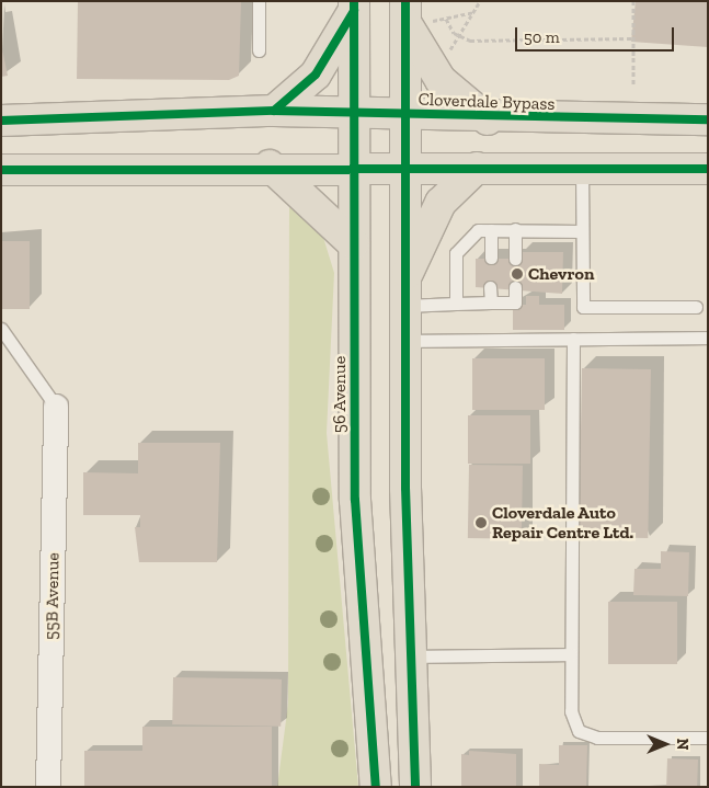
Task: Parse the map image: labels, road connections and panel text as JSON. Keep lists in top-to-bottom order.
{
  "streets": {
    "highway": ["Cloverdale Bypass", "56 Avenue"],
    "street": ["55B Avenue"]
  },
  "crossings": [
    ["Cloverdale Bypass", "56 Avenue"]
  ],
  "places": ["Chevron", "Cloverdale Auto Repair Centre Ltd."],
  "scale_bar": "50 m",
  "north": "right"
}
